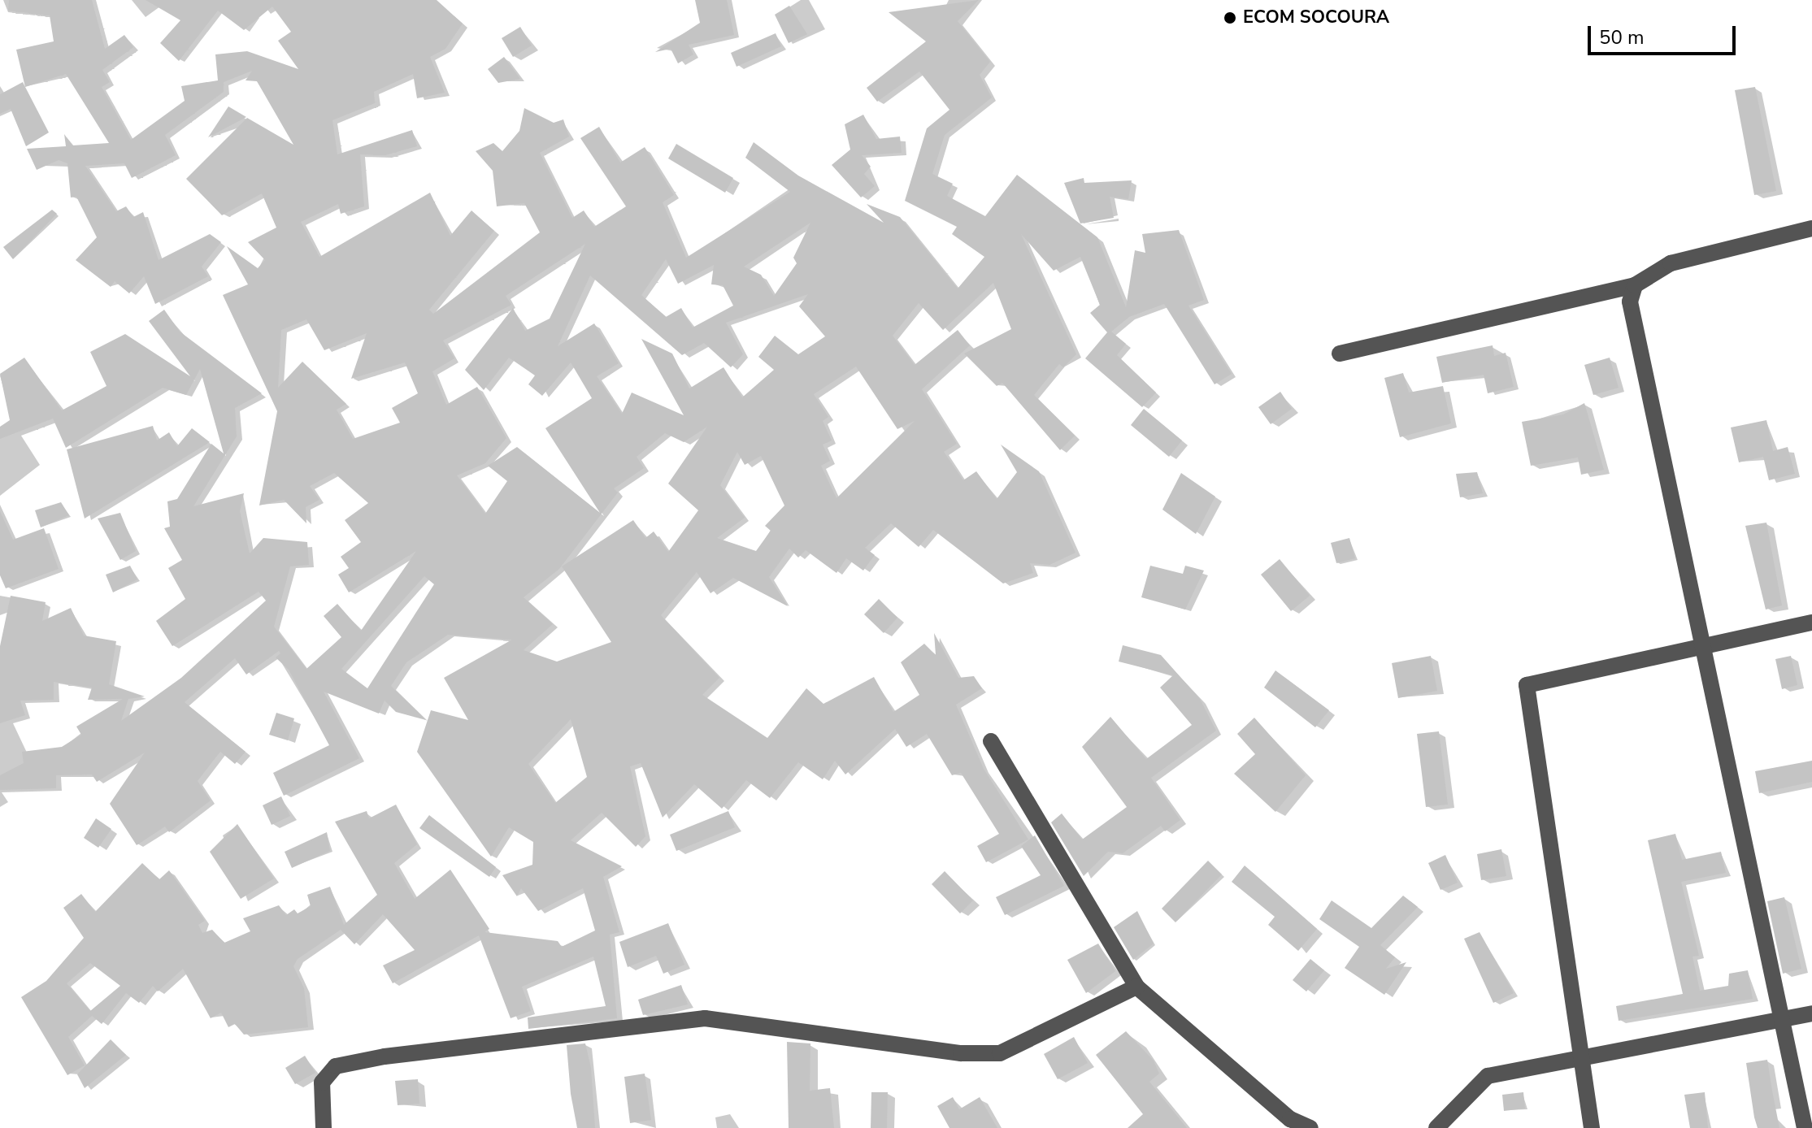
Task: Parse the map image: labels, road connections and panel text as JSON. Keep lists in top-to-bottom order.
{
  "places": ["ECOM SOCOURA"],
  "scale_bar": "50 m"
}
